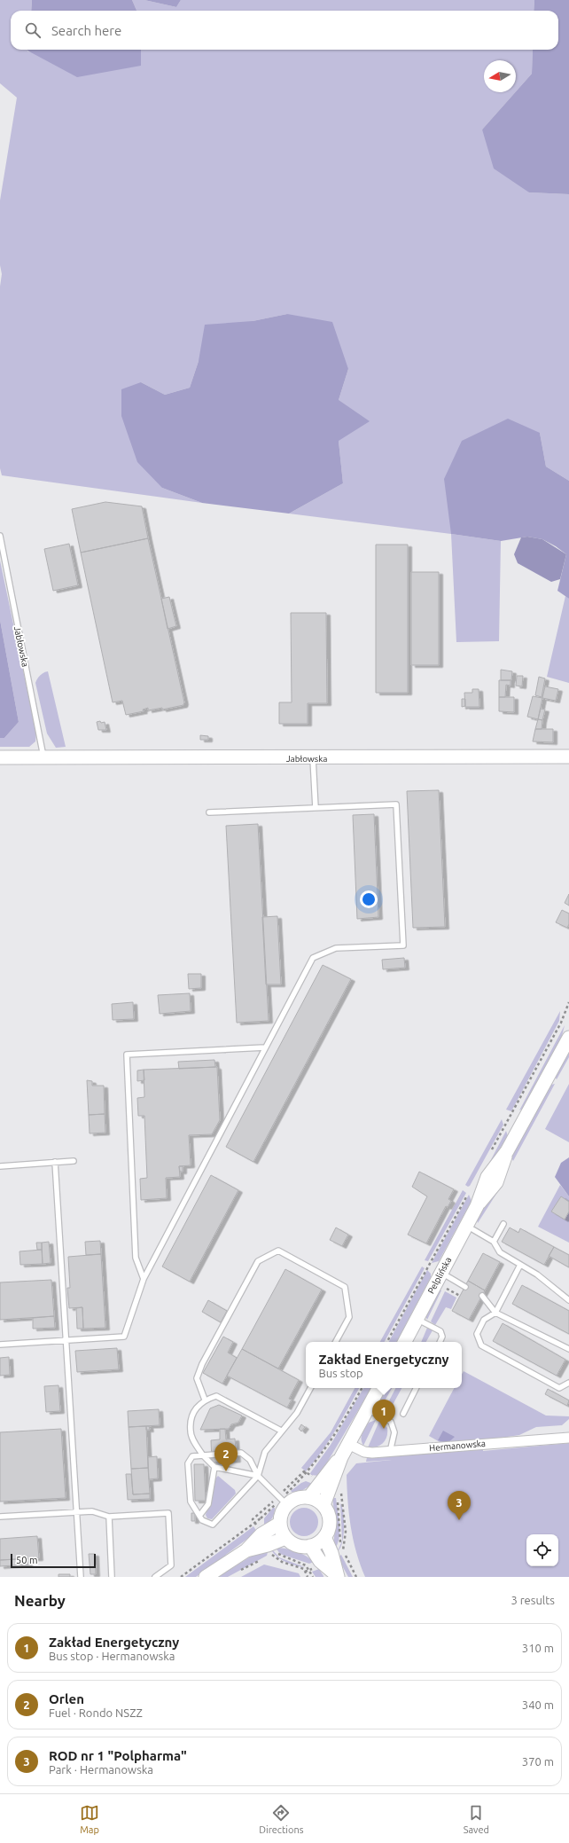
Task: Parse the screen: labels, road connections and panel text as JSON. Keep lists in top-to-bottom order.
{
  "streets": {
    "main road": ["Jabłowska", "Pelplińska"],
    "street": ["Hermanowska"]
  },
  "scale_bar": "50 m",
  "north": "left",
  "page": {
    "search": "Search here",
    "popup": ["Zakład Energetyczny", "Bus stop"],
    "pins": ["1", "2", "3"],
    "scale": "50 m",
    "heading": ["Nearby", "3 results"],
    "list": [
      {
        "mark": "1",
        "name": "Zakład Energetyczny",
        "note": "Bus stop · Hermanowska",
        "value": "310 m"
      },
      {
        "mark": "2",
        "name": "Orlen",
        "note": "Fuel · Rondo NSZZ",
        "value": "340 m"
      },
      {
        "mark": "3",
        "name": "ROD nr 1 \"Polpharma\"",
        "note": "Park · Hermanowska",
        "value": "370 m"
      }
    ],
    "nav": ["Map", "Directions", "Saved"]
  }
}
